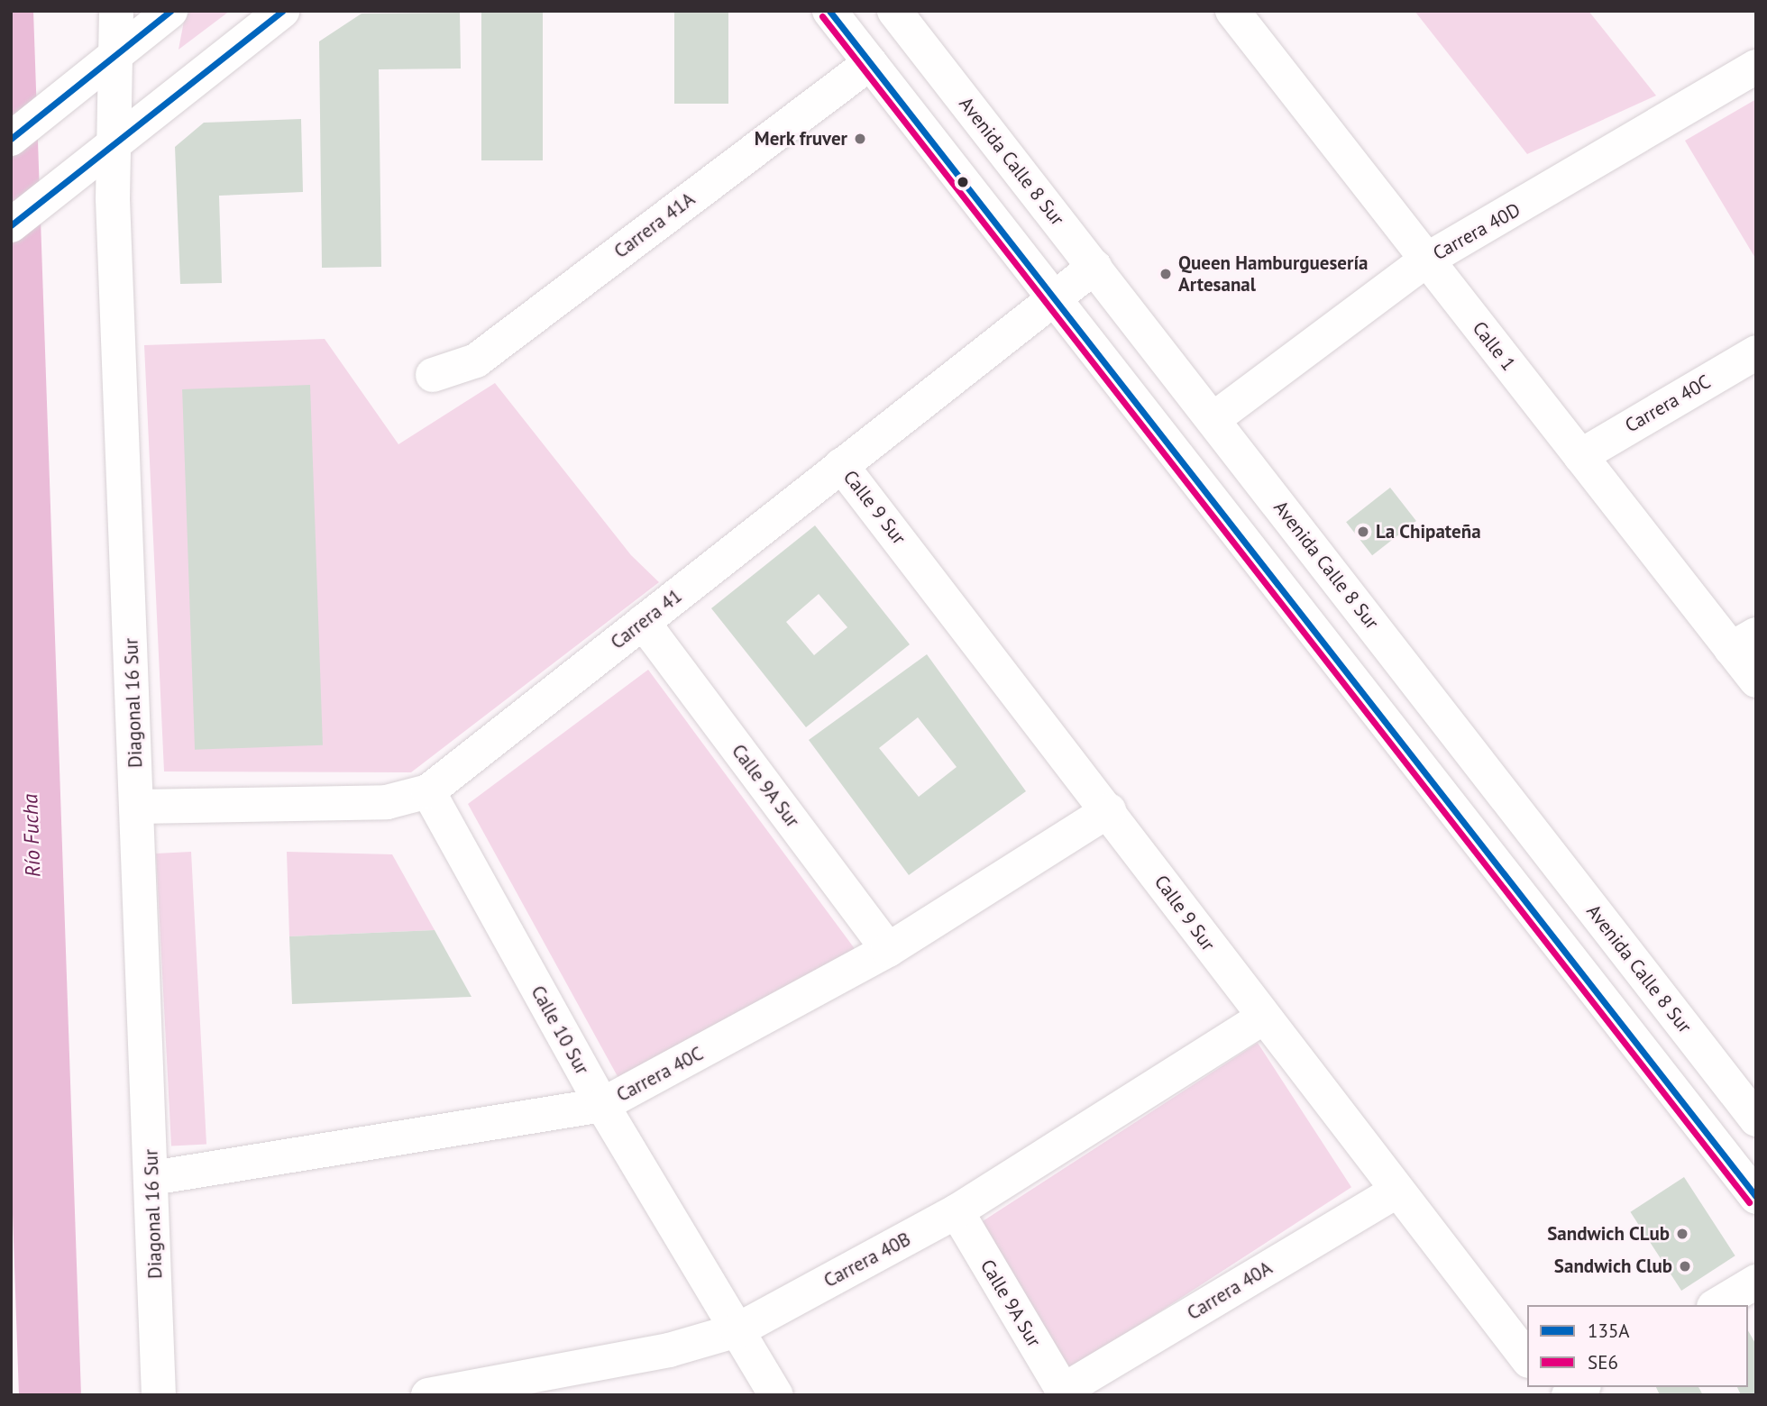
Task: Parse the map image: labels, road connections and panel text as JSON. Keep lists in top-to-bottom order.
{
  "streets": {
    "street": [
      "Avenida Calle 8 Sur",
      "Carrera 41A",
      "Carrera 40D",
      "Calle 1",
      "Carrera 40C",
      "Calle 9 Sur",
      "Carrera 41",
      "Diagonal 16 Sur",
      "Calle 9A Sur",
      "Calle 10 Sur",
      "Carrera 40B",
      "Carrera 40A"
    ]
  },
  "crossings": [
    ["Avenida Calle 8 Sur", "Carrera 40D"],
    ["Avenida Calle 8 Sur", "Carrera 41"],
    ["Carrera 40D", "Calle 1"],
    ["Calle 1", "Carrera 40C"],
    ["Carrera 40C", "Calle 9 Sur"],
    ["Carrera 40C", "Diagonal 16 Sur"],
    ["Carrera 40C", "Calle 9A Sur"],
    ["Carrera 40C", "Calle 10 Sur"],
    ["Calle 9 Sur", "Carrera 41"],
    ["Calle 9 Sur", "Carrera 40B"],
    ["Calle 9 Sur", "Carrera 40A"],
    ["Carrera 41", "Diagonal 16 Sur"],
    ["Carrera 41", "Calle 9A Sur"],
    ["Carrera 41", "Calle 10 Sur"],
    ["Calle 9A Sur", "Carrera 40B"],
    ["Calle 9A Sur", "Carrera 40A"],
    ["Calle 10 Sur", "Carrera 40B"]
  ],
  "water": ["Río Fucha"],
  "places": [
    "Merk fruver",
    "Queen Hamburguesería Artesanal",
    "La Chipateña",
    "Sandwich CLub",
    "Sandwich Club"
  ],
  "lines": ["transit line 135A", "transit line SE6"],
  "legend": ["135A", "SE6"]
}
